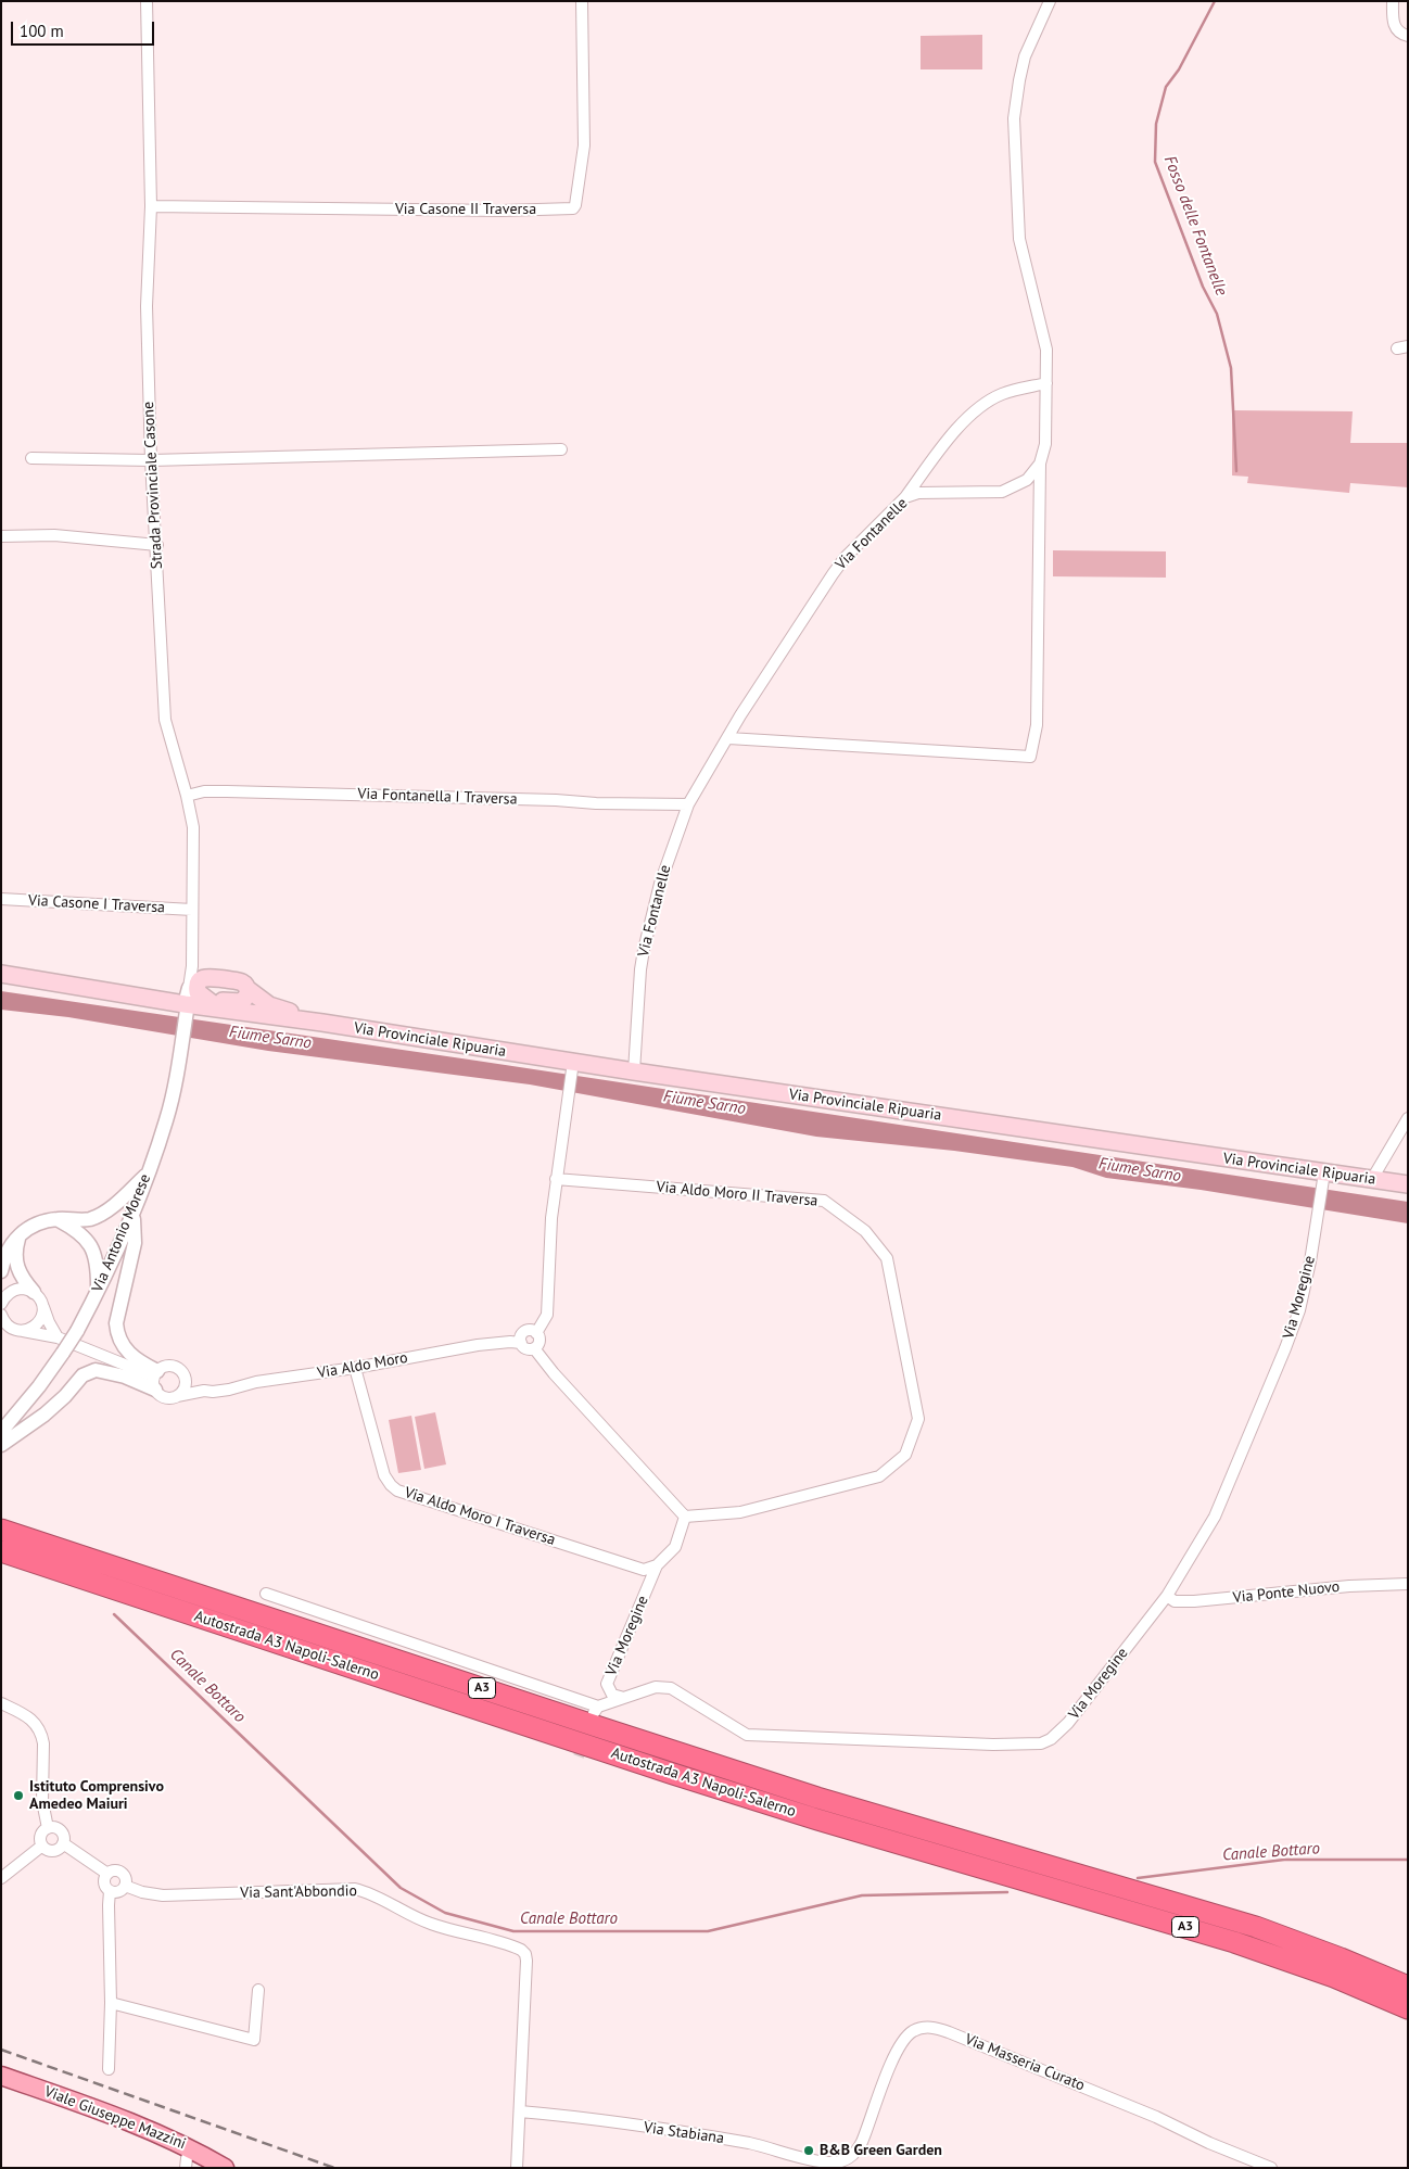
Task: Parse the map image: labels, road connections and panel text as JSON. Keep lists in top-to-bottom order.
{
  "streets": {
    "highway": ["Autostrada A3 Napoli-Salerno", "A3"],
    "main road": ["Via Provinciale Ripuaria", "Viale Giuseppe Mazzini"],
    "street": [
      "Via Casone II Traversa",
      "Strada Provinciale Casone",
      "Via Fontanelle",
      "Via Fontanella I Traversa",
      "Via Casone I Traversa",
      "Via Aldo Moro II Traversa",
      "Via Antonio Morese",
      "Via Moregine",
      "Via Aldo Moro",
      "Via Aldo Moro I Traversa",
      "Via Ponte Nuovo",
      "Via Sant'Abbondio",
      "Via Masseria Curato",
      "Via Stabiana"
    ]
  },
  "crossings": [
    ["Via Casone II Traversa", "Strada Provinciale Casone"],
    ["Strada Provinciale Casone", "Via Fontanella I Traversa"],
    ["Strada Provinciale Casone", "Via Casone I Traversa"],
    ["Strada Provinciale Casone", "Via Provinciale Ripuaria"],
    ["Strada Provinciale Casone", "Via Antonio Morese"],
    ["Via Fontanelle", "Via Fontanella I Traversa"],
    ["Via Fontanelle", "Via Provinciale Ripuaria"],
    ["Via Provinciale Ripuaria", "Via Antonio Morese"],
    ["Via Provinciale Ripuaria", "Via Moregine"],
    ["Via Moregine", "Via Aldo Moro I Traversa"],
    ["Via Moregine", "Via Ponte Nuovo"],
    ["Via Aldo Moro", "Via Aldo Moro I Traversa"],
    ["Via Sant'Abbondio", "Via Stabiana"],
    ["Via Masseria Curato", "Via Stabiana"]
  ],
  "water": ["Fosso delle Fontanelle", "Fiume Sarno", "Canale Bottaro"],
  "places": ["Istituto Comprensivo Amedeo Maiuri", "B&B Green Garden"],
  "scale_bar": "100 m"
}
